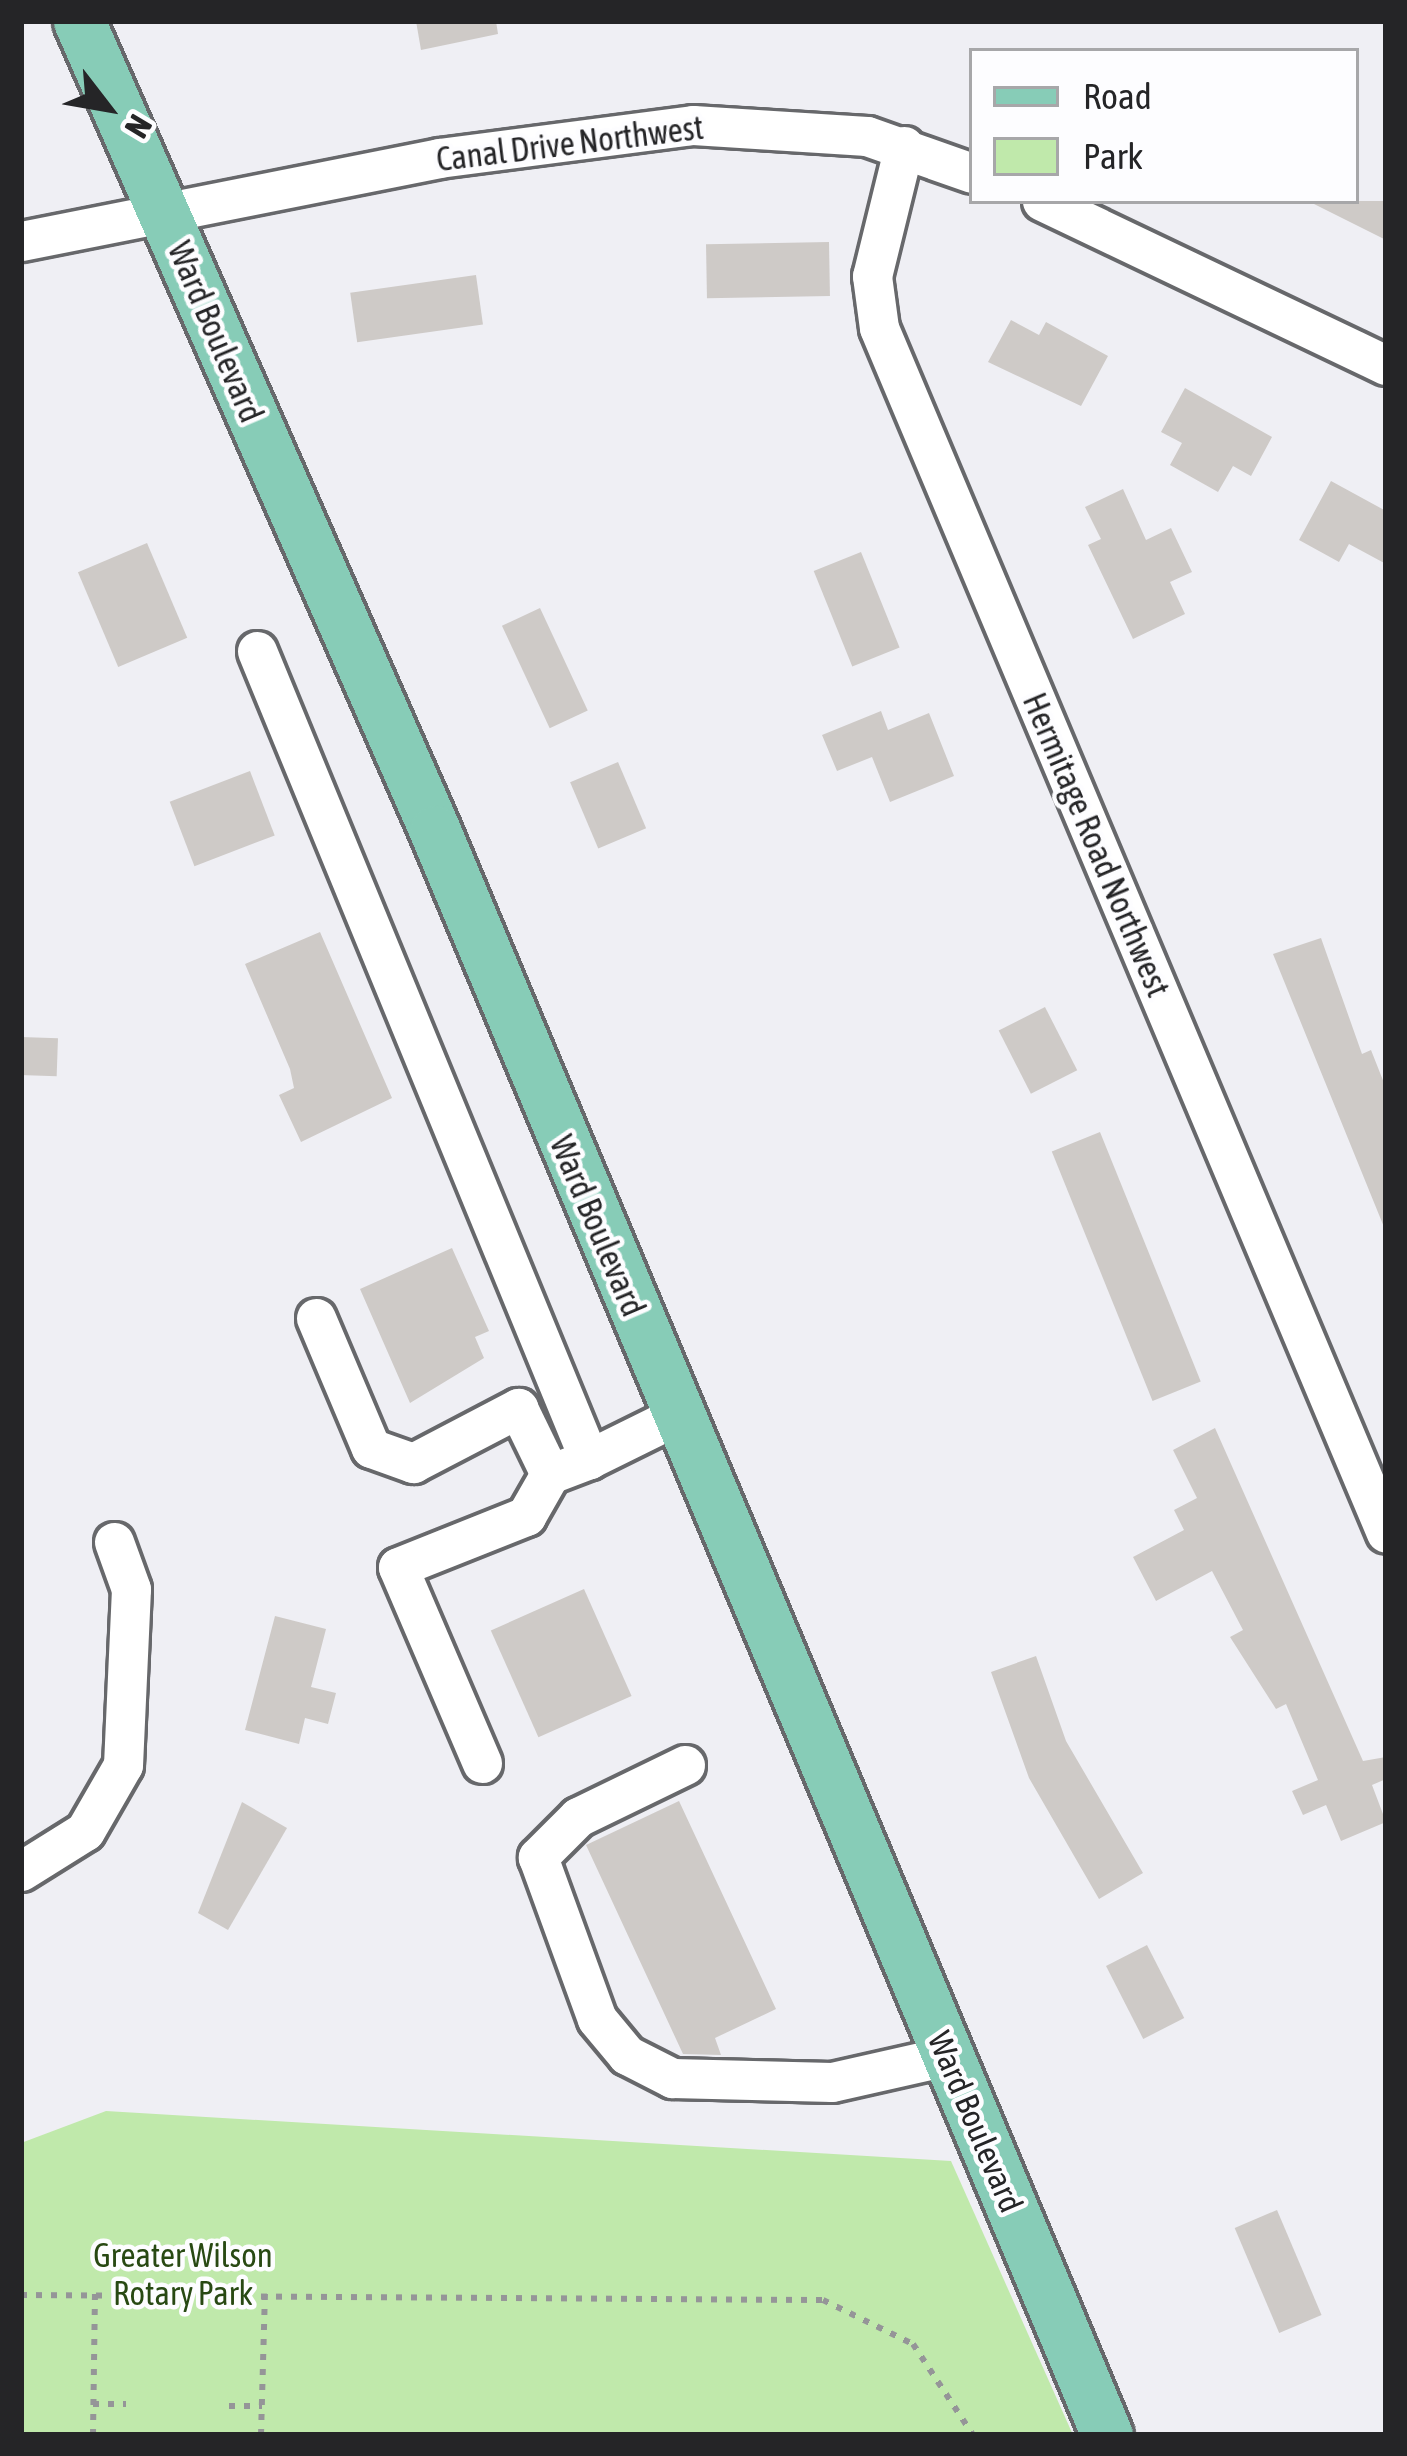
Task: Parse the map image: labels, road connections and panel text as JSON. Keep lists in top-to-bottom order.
{
  "streets": {
    "main road": ["Ward Boulevard"],
    "street": ["Canal Drive Northwest", "Hermitage Road Northwest"]
  },
  "crossings": [
    ["Canal Drive Northwest", "Ward Boulevard"],
    ["Canal Drive Northwest", "Hermitage Road Northwest"]
  ],
  "parks": ["Greater Wilson Rotary Park"],
  "legend": ["Road", "Park"],
  "north": "bottom right"
}
